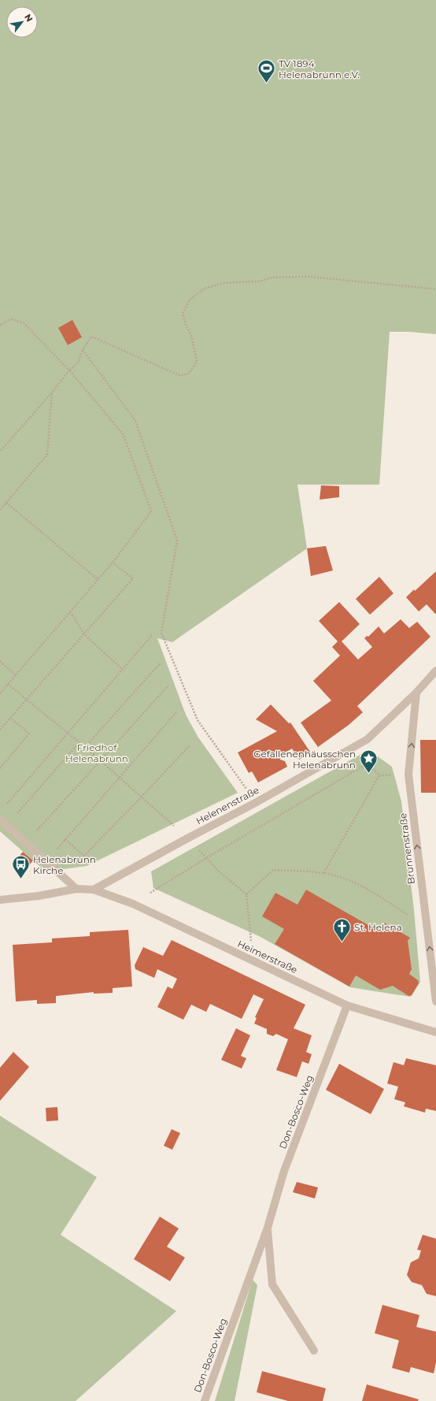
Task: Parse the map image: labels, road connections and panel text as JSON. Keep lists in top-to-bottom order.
{
  "streets": {
    "street": [
      "Helenenstraße",
      "Brunnenstraße",
      "Heimerstraße",
      "Don-Bosco-Weg"
    ]
  },
  "crossings": [
    ["Helenenstraße", "Brunnenstraße"],
    ["Helenenstraße", "Heimerstraße"],
    ["Heimerstraße", "Don-Bosco-Weg"]
  ],
  "one_way": ["Brunnenstraße"],
  "parks": ["Friedhof Helenabrunn"],
  "places": {
    "sports": ["TV 1894 Helenabrunn e.V."],
    "place": ["Gefallenenhäusschen Helenabrunn"],
    "bus stop": ["Helenabrunn Kirche"],
    "church": ["St. Helena"]
  },
  "north": "top right"
}
